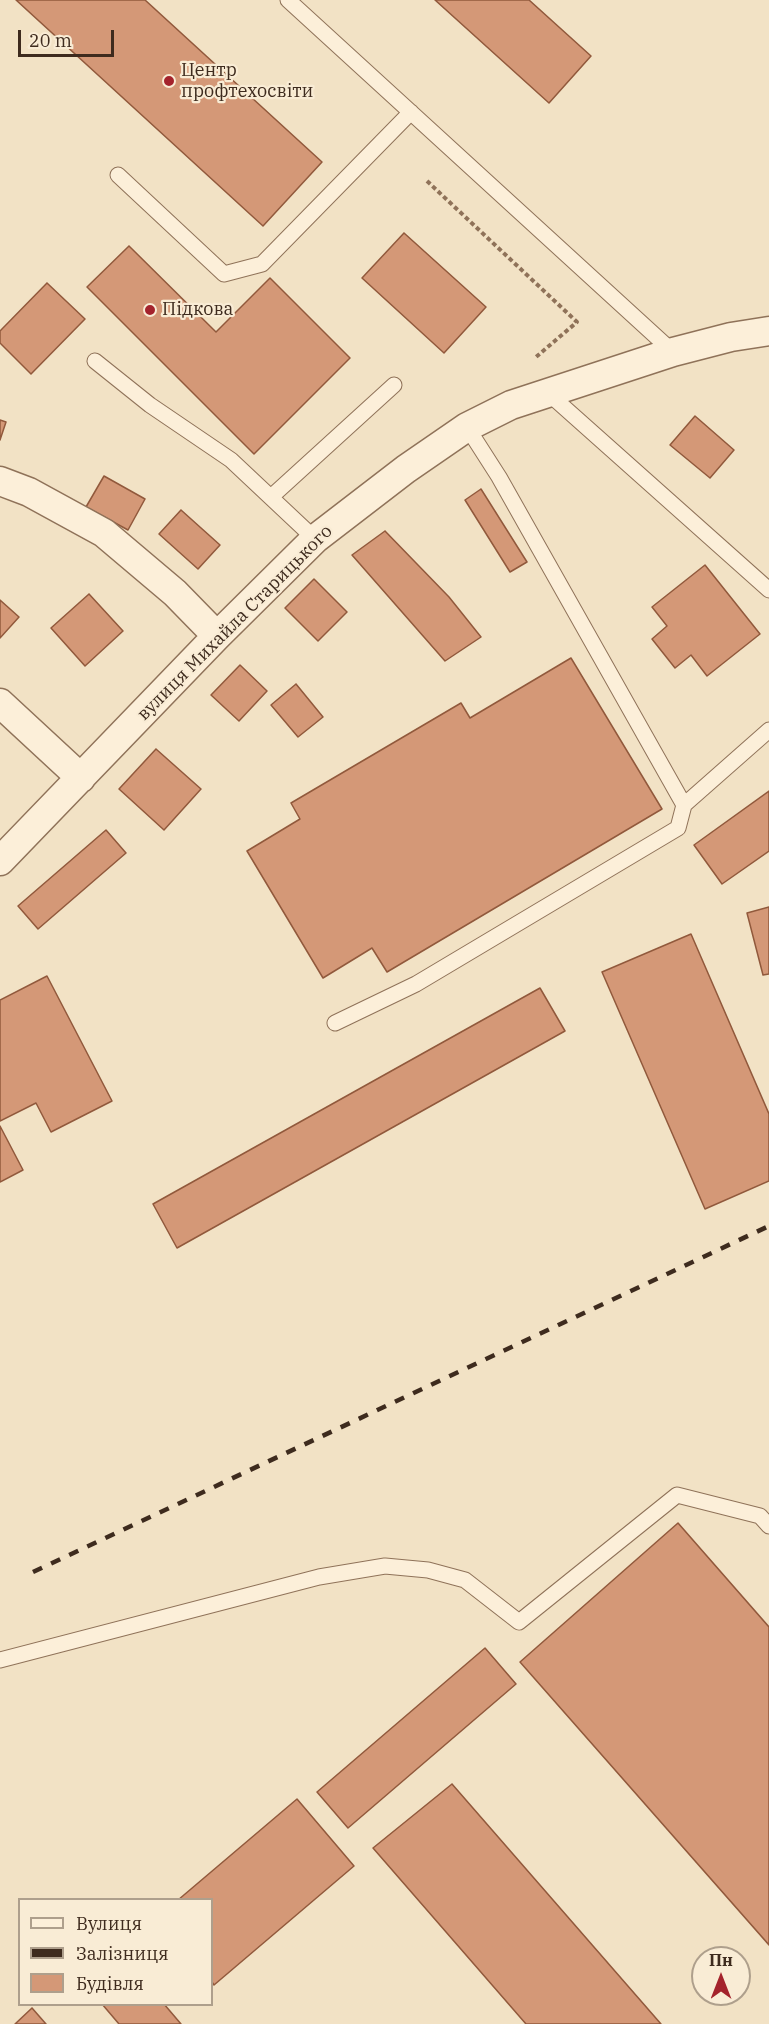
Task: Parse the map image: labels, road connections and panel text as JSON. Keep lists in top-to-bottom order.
{
  "streets": {
    "street": ["вулиця Михайла Старицького"]
  },
  "places": ["Центр профтехосвіти", "Підкова"],
  "legend": ["Вулиця", "Залізниця", "Будівля"],
  "scale_bar": "20 m",
  "north": "top"
}
